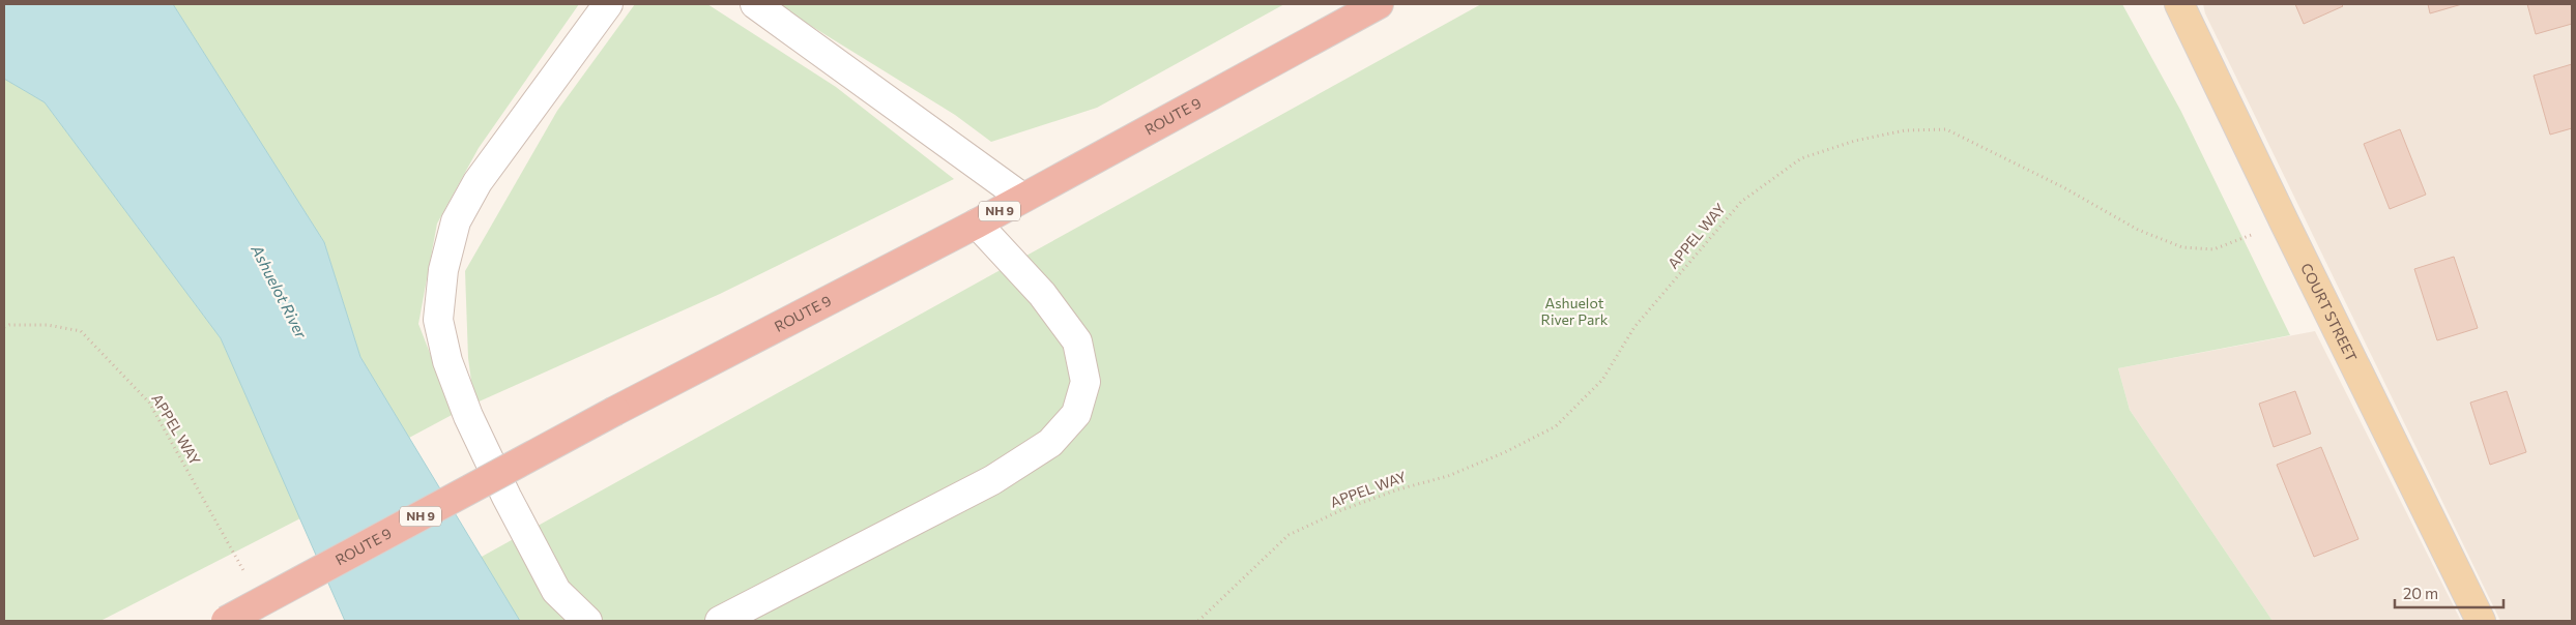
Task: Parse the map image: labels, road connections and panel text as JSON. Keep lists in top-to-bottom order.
{
  "streets": {
    "highway": ["ROUTE 9", "NH 9"],
    "main road": ["COURT STREET"],
    "path": ["APPEL WAY"]
  },
  "crossings": [
    ["APPEL WAY", "COURT STREET"]
  ],
  "water": ["Ashuelot River"],
  "parks": ["Ashuelot River Park"],
  "scale_bar": "20 m"
}
